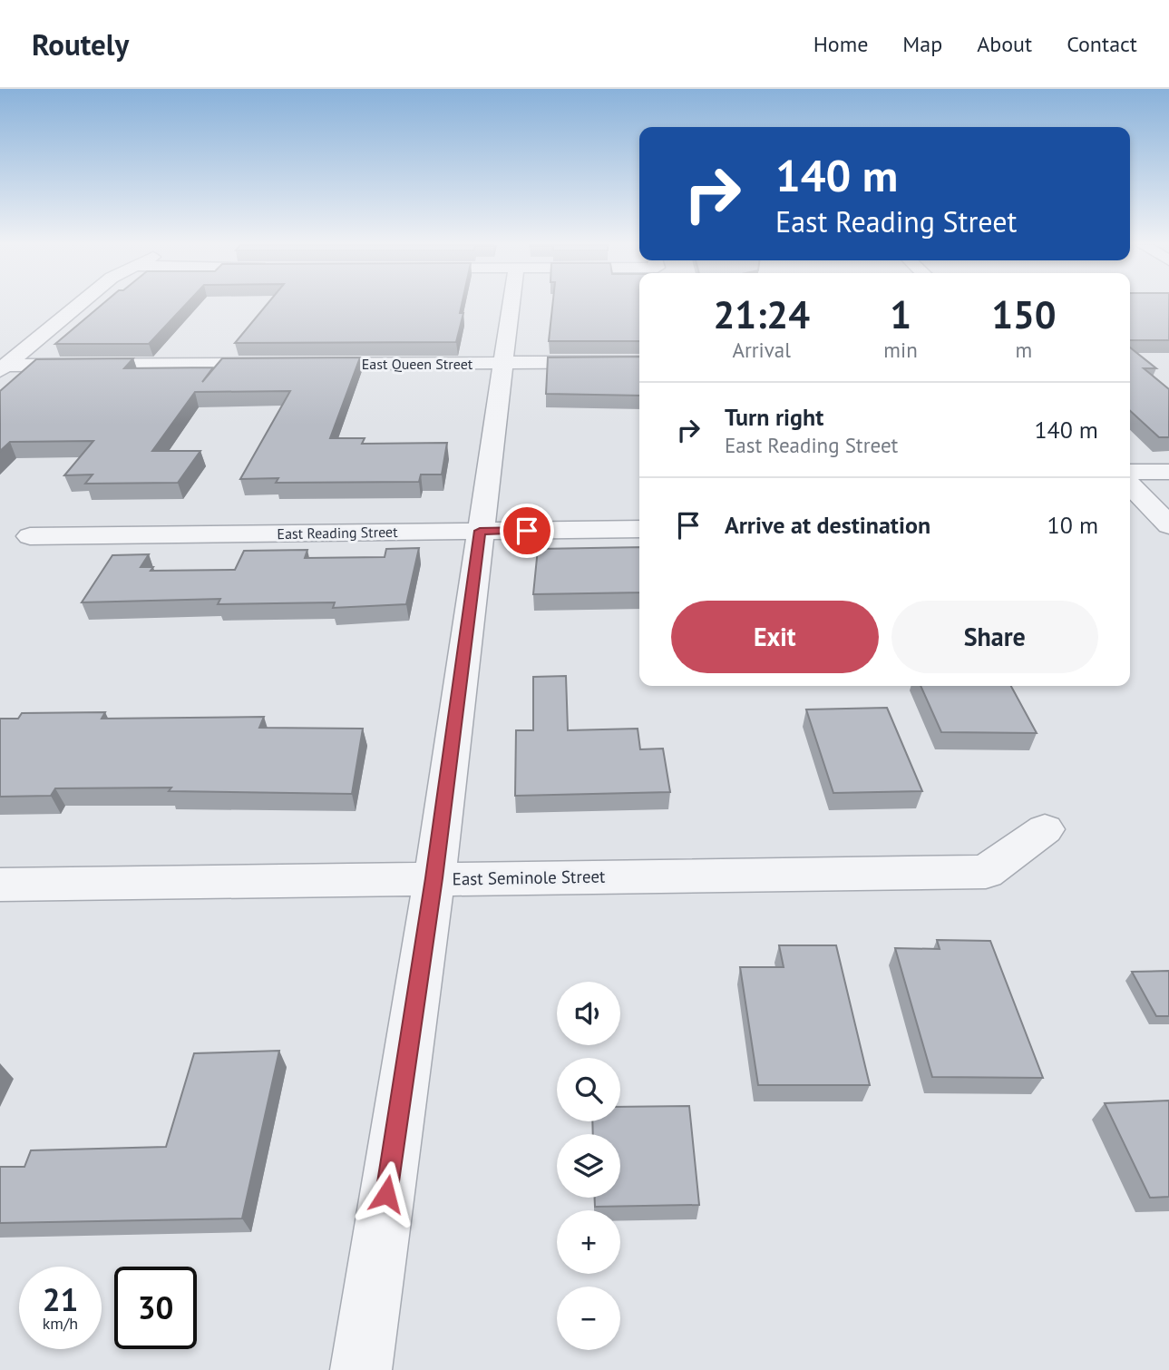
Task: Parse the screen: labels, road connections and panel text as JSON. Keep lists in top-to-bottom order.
{
  "streets": {
    "street": ["East Queen Street", "East Reading Street", "East Seminole Street"]
  },
  "page": {
    "header": "Routely",
    "nav": [
      "Home",
      "Map",
      "About",
      "Contact"
    ],
    "turn": ["140 m", "East Reading Street"],
    "eta": [
      "21:24",
      "Arrival",
      "1",
      "min",
      "150",
      "m"
    ],
    "list": [
      {
        "name": "Turn right",
        "note": "East Reading Street",
        "value": "140 m"
      },
      {
        "name": "Arrive at destination",
        "value": "10 m"
      }
    ],
    "buttons": ["Exit", "Share"],
    "map_buttons": ["+", "−"],
    "speed": "21 km/h",
    "limit": "30"
  }
}
